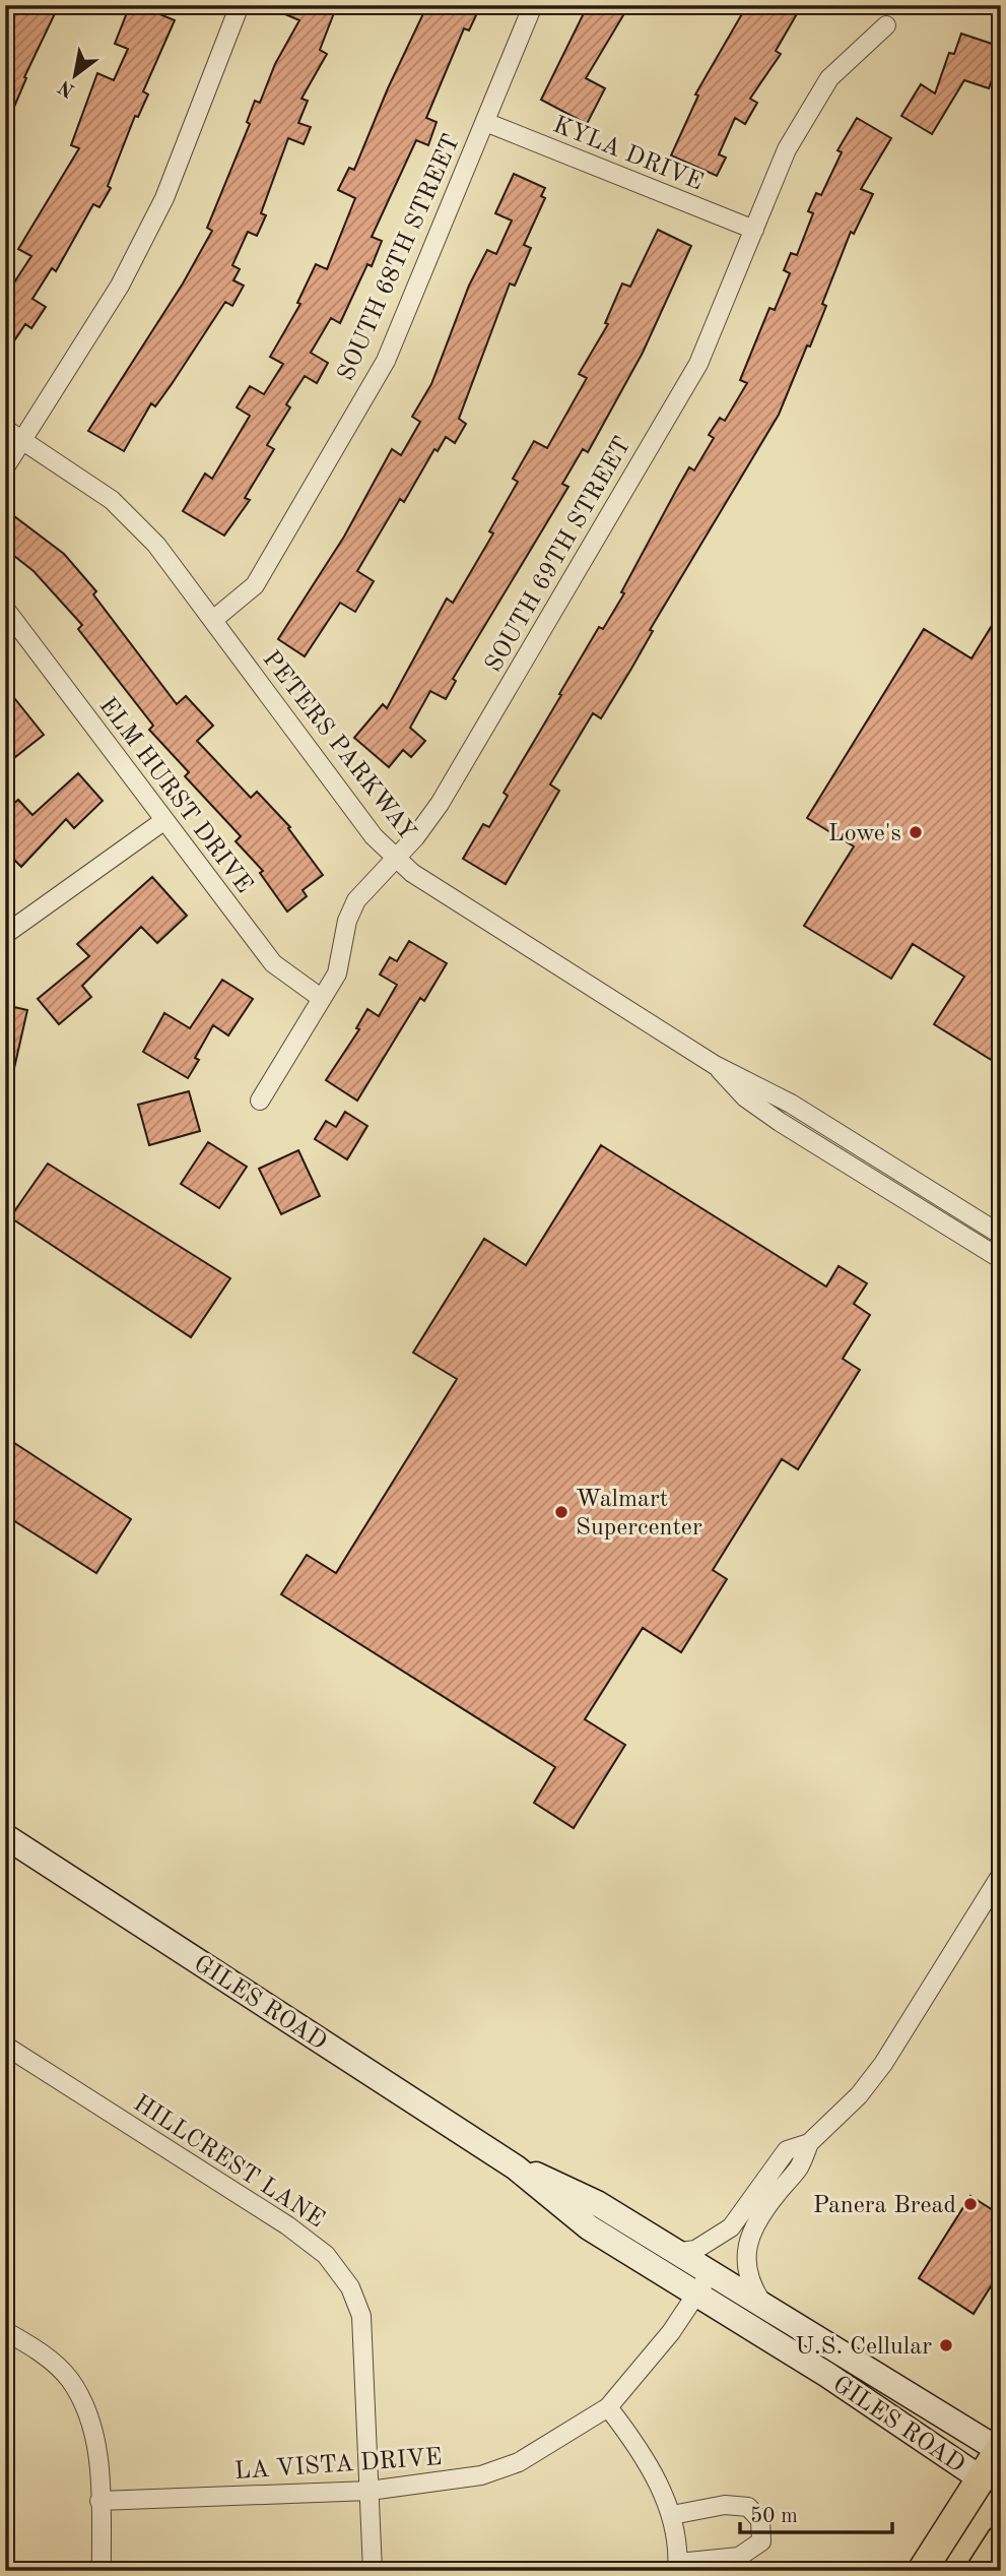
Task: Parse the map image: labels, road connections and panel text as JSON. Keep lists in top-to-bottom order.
{
  "streets": {
    "street": [
      "KYLA DRIVE",
      "SOUTH 68TH STREET",
      "SOUTH 69TH STREET",
      "PETERS PARKWAY",
      "ELM HURST DRIVE",
      "GILES ROAD",
      "HILLCREST LANE",
      "LA VISTA DRIVE"
    ]
  },
  "crossings": [
    ["KYLA DRIVE", "SOUTH 68TH STREET"],
    ["KYLA DRIVE", "SOUTH 69TH STREET"],
    ["SOUTH 68TH STREET", "PETERS PARKWAY"],
    ["SOUTH 69TH STREET", "PETERS PARKWAY"],
    ["SOUTH 69TH STREET", "ELM HURST DRIVE"],
    ["GILES ROAD", "LA VISTA DRIVE"],
    ["HILLCREST LANE", "LA VISTA DRIVE"]
  ],
  "places": [
    "Lowe's",
    "Walmart Supercenter",
    "Panera Bread",
    "U.S. Cellular"
  ],
  "scale_bar": "50 m",
  "north": "bottom left"
}
